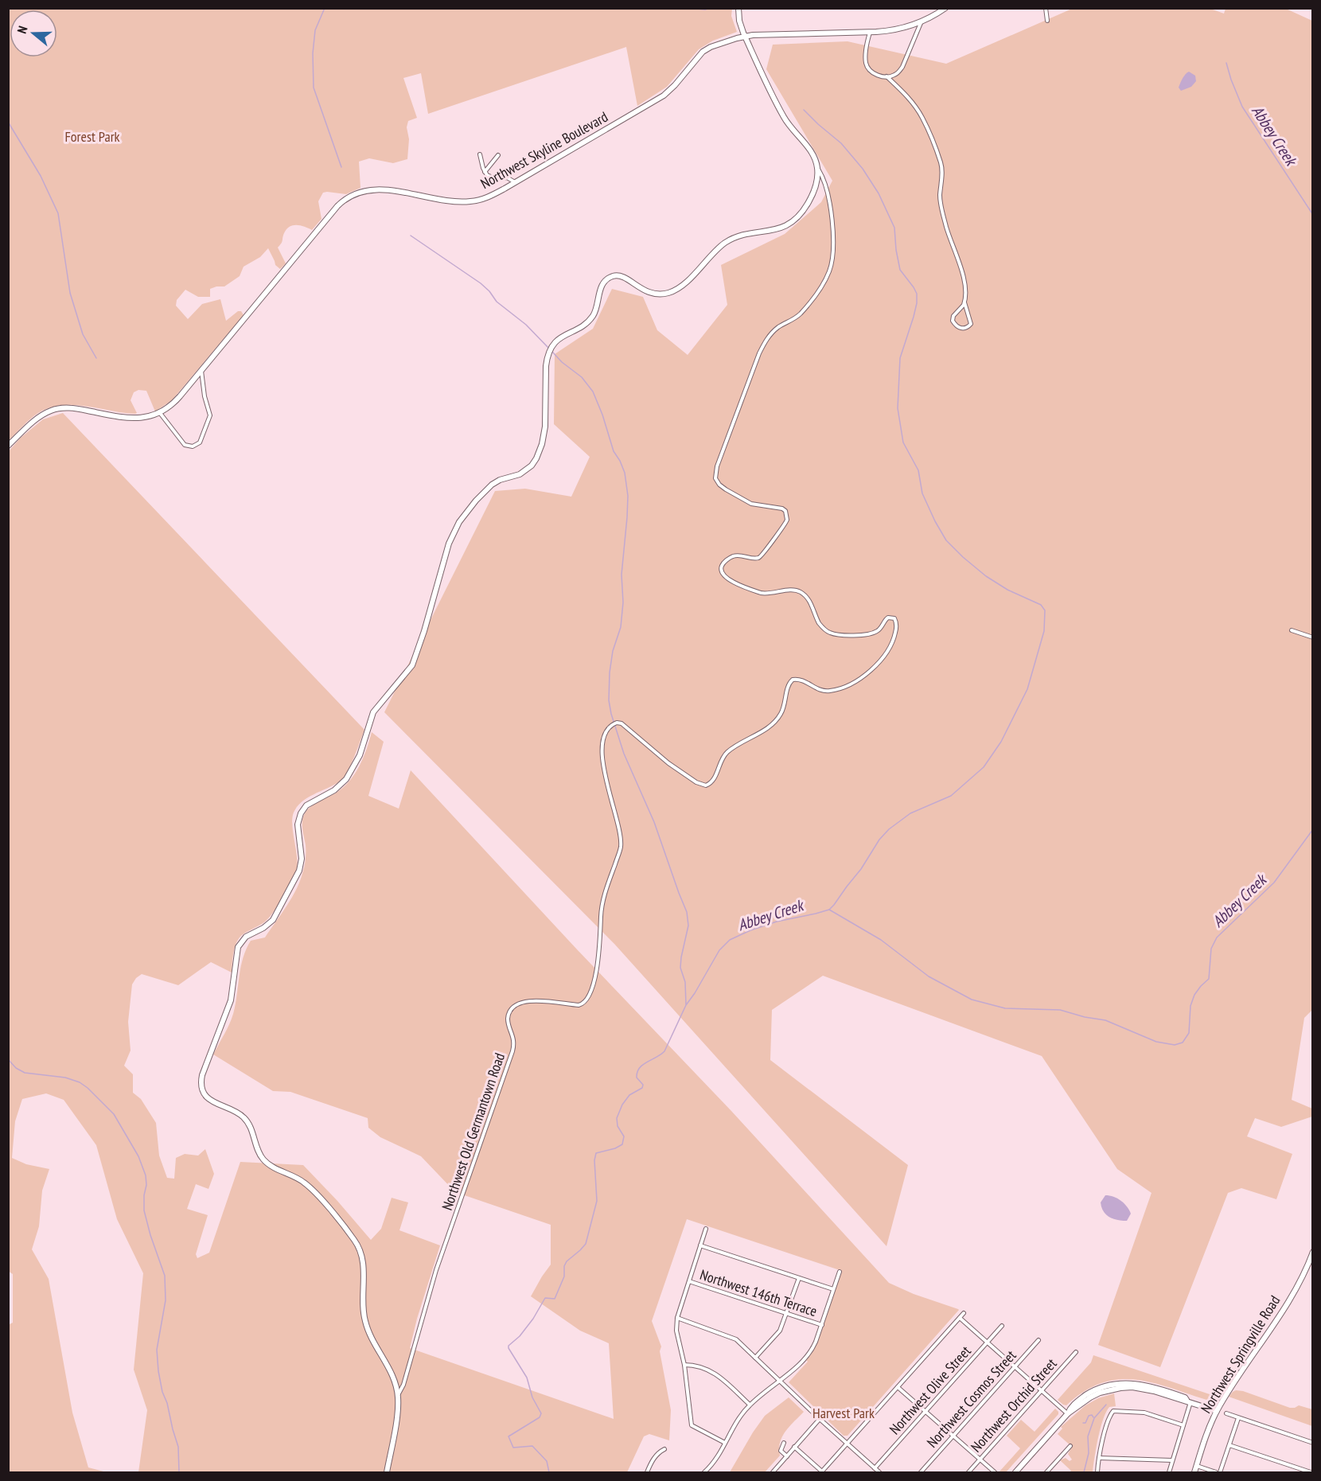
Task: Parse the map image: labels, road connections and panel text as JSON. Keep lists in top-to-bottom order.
{
  "streets": {
    "main road": ["Northwest Skyline Boulevard", "Northwest Springville Road"],
    "street": [
      "Northwest Old Germantown Road",
      "Northwest 146th Terrace",
      "Northwest Olive Street",
      "Northwest Cosmos Street",
      "Northwest Orchid Street"
    ]
  },
  "water": ["Abbey Creek"],
  "parks": ["Forest Park", "Harvest Park"],
  "north": "left"
}
